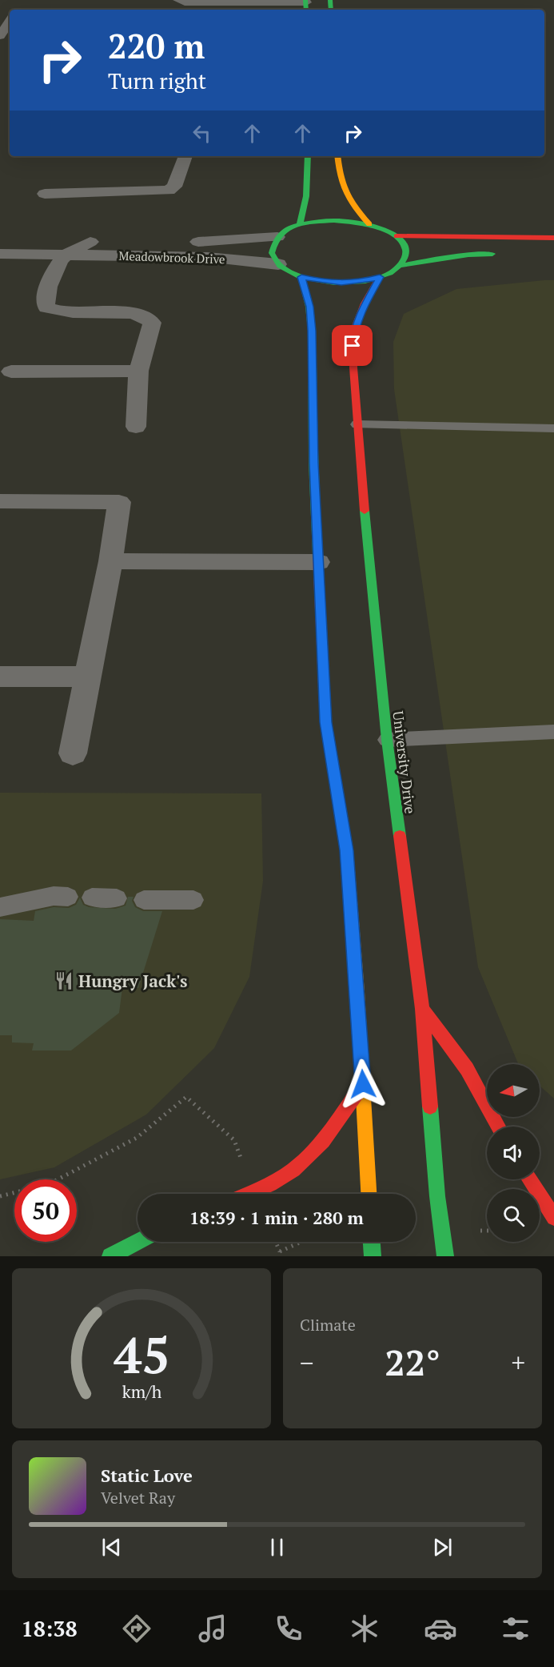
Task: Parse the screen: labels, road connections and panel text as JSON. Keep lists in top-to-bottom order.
{
  "streets": {
    "main road": ["University Drive"],
    "street": ["Meadowbrook Drive"]
  },
  "places": {
    "restaurant": ["Hungry Jack's"]
  },
  "north": "left",
  "page": {
    "turn": ["220 m", "Turn right"],
    "limit": "50",
    "trip": "18:39 · 1 min · 280 m",
    "tile": "Climate",
    "heat": ["−", "22°", "+"],
    "song": ["Static Love", "Velvet Ray"],
    "tabs": "18:38",
    "gauge": ["45", "km/h"]
  }
}
